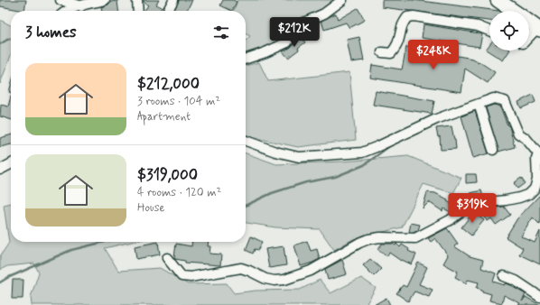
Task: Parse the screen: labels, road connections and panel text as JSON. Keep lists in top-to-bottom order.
{
  "page": {
    "heading": "3 homes",
    "price": ["$212K", "$248K", "$319K"],
    "list": [
      {
        "name": "$212,000",
        "note": "3 rooms · 104 m² · Apartment"
      },
      {
        "name": "$319,000",
        "note": "4 rooms · 120 m² · House"
      }
    ]
  }
}
